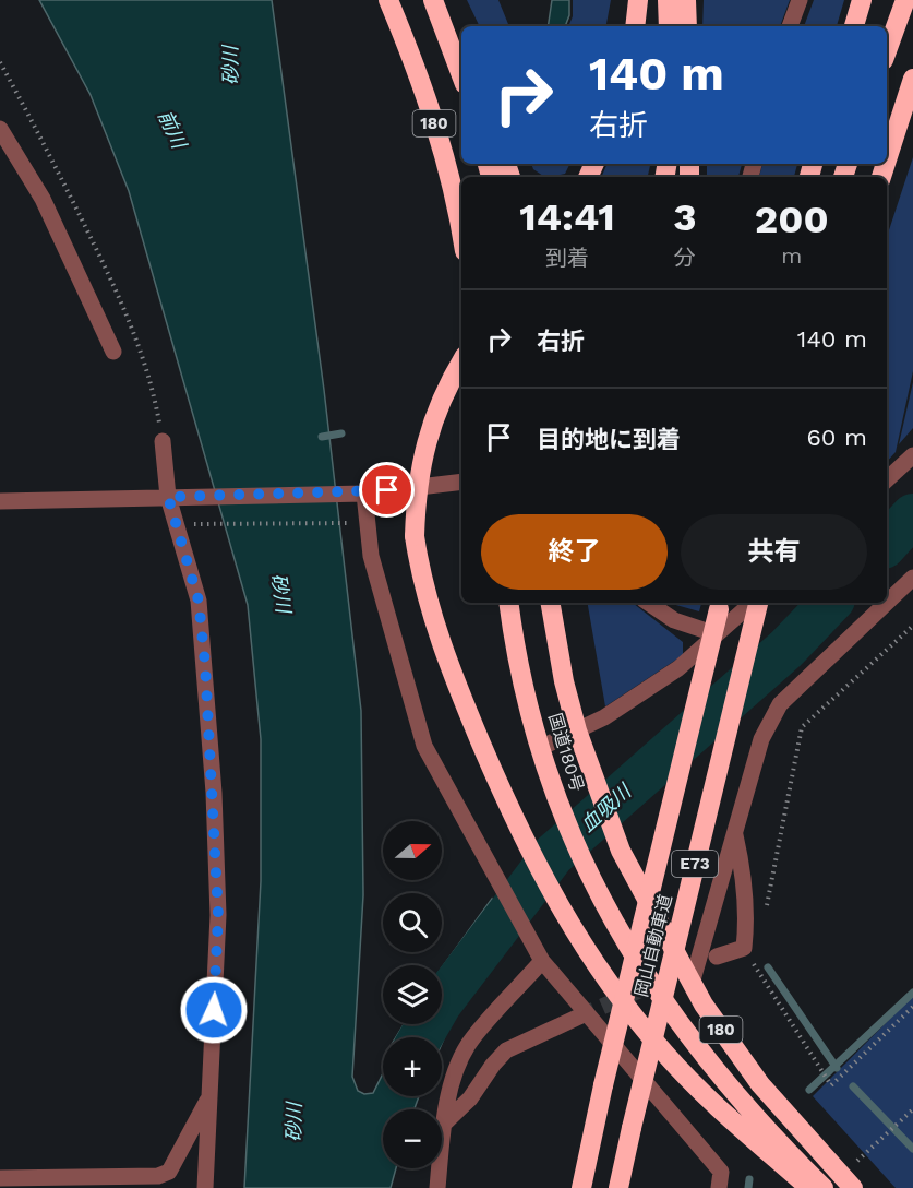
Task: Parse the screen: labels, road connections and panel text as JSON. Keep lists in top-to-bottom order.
{
  "streets": {
    "highway": [
      "180",
      "国道180号",
      "E73",
      "岡山自動車道"
    ]
  },
  "water": ["砂川", "前川", "血吸川"],
  "north": "right",
  "page": {
    "turn": ["140 m", "右折"],
    "eta": [
      "14:41",
      "到着",
      "3",
      "分",
      "200",
      "m"
    ],
    "list": [
      {
        "name": "右折",
        "value": "140 m"
      },
      {
        "name": "目的地に到着",
        "value": "60 m"
      }
    ],
    "buttons": ["終了", "共有"],
    "map_buttons": ["+", "−"]
  }
}
